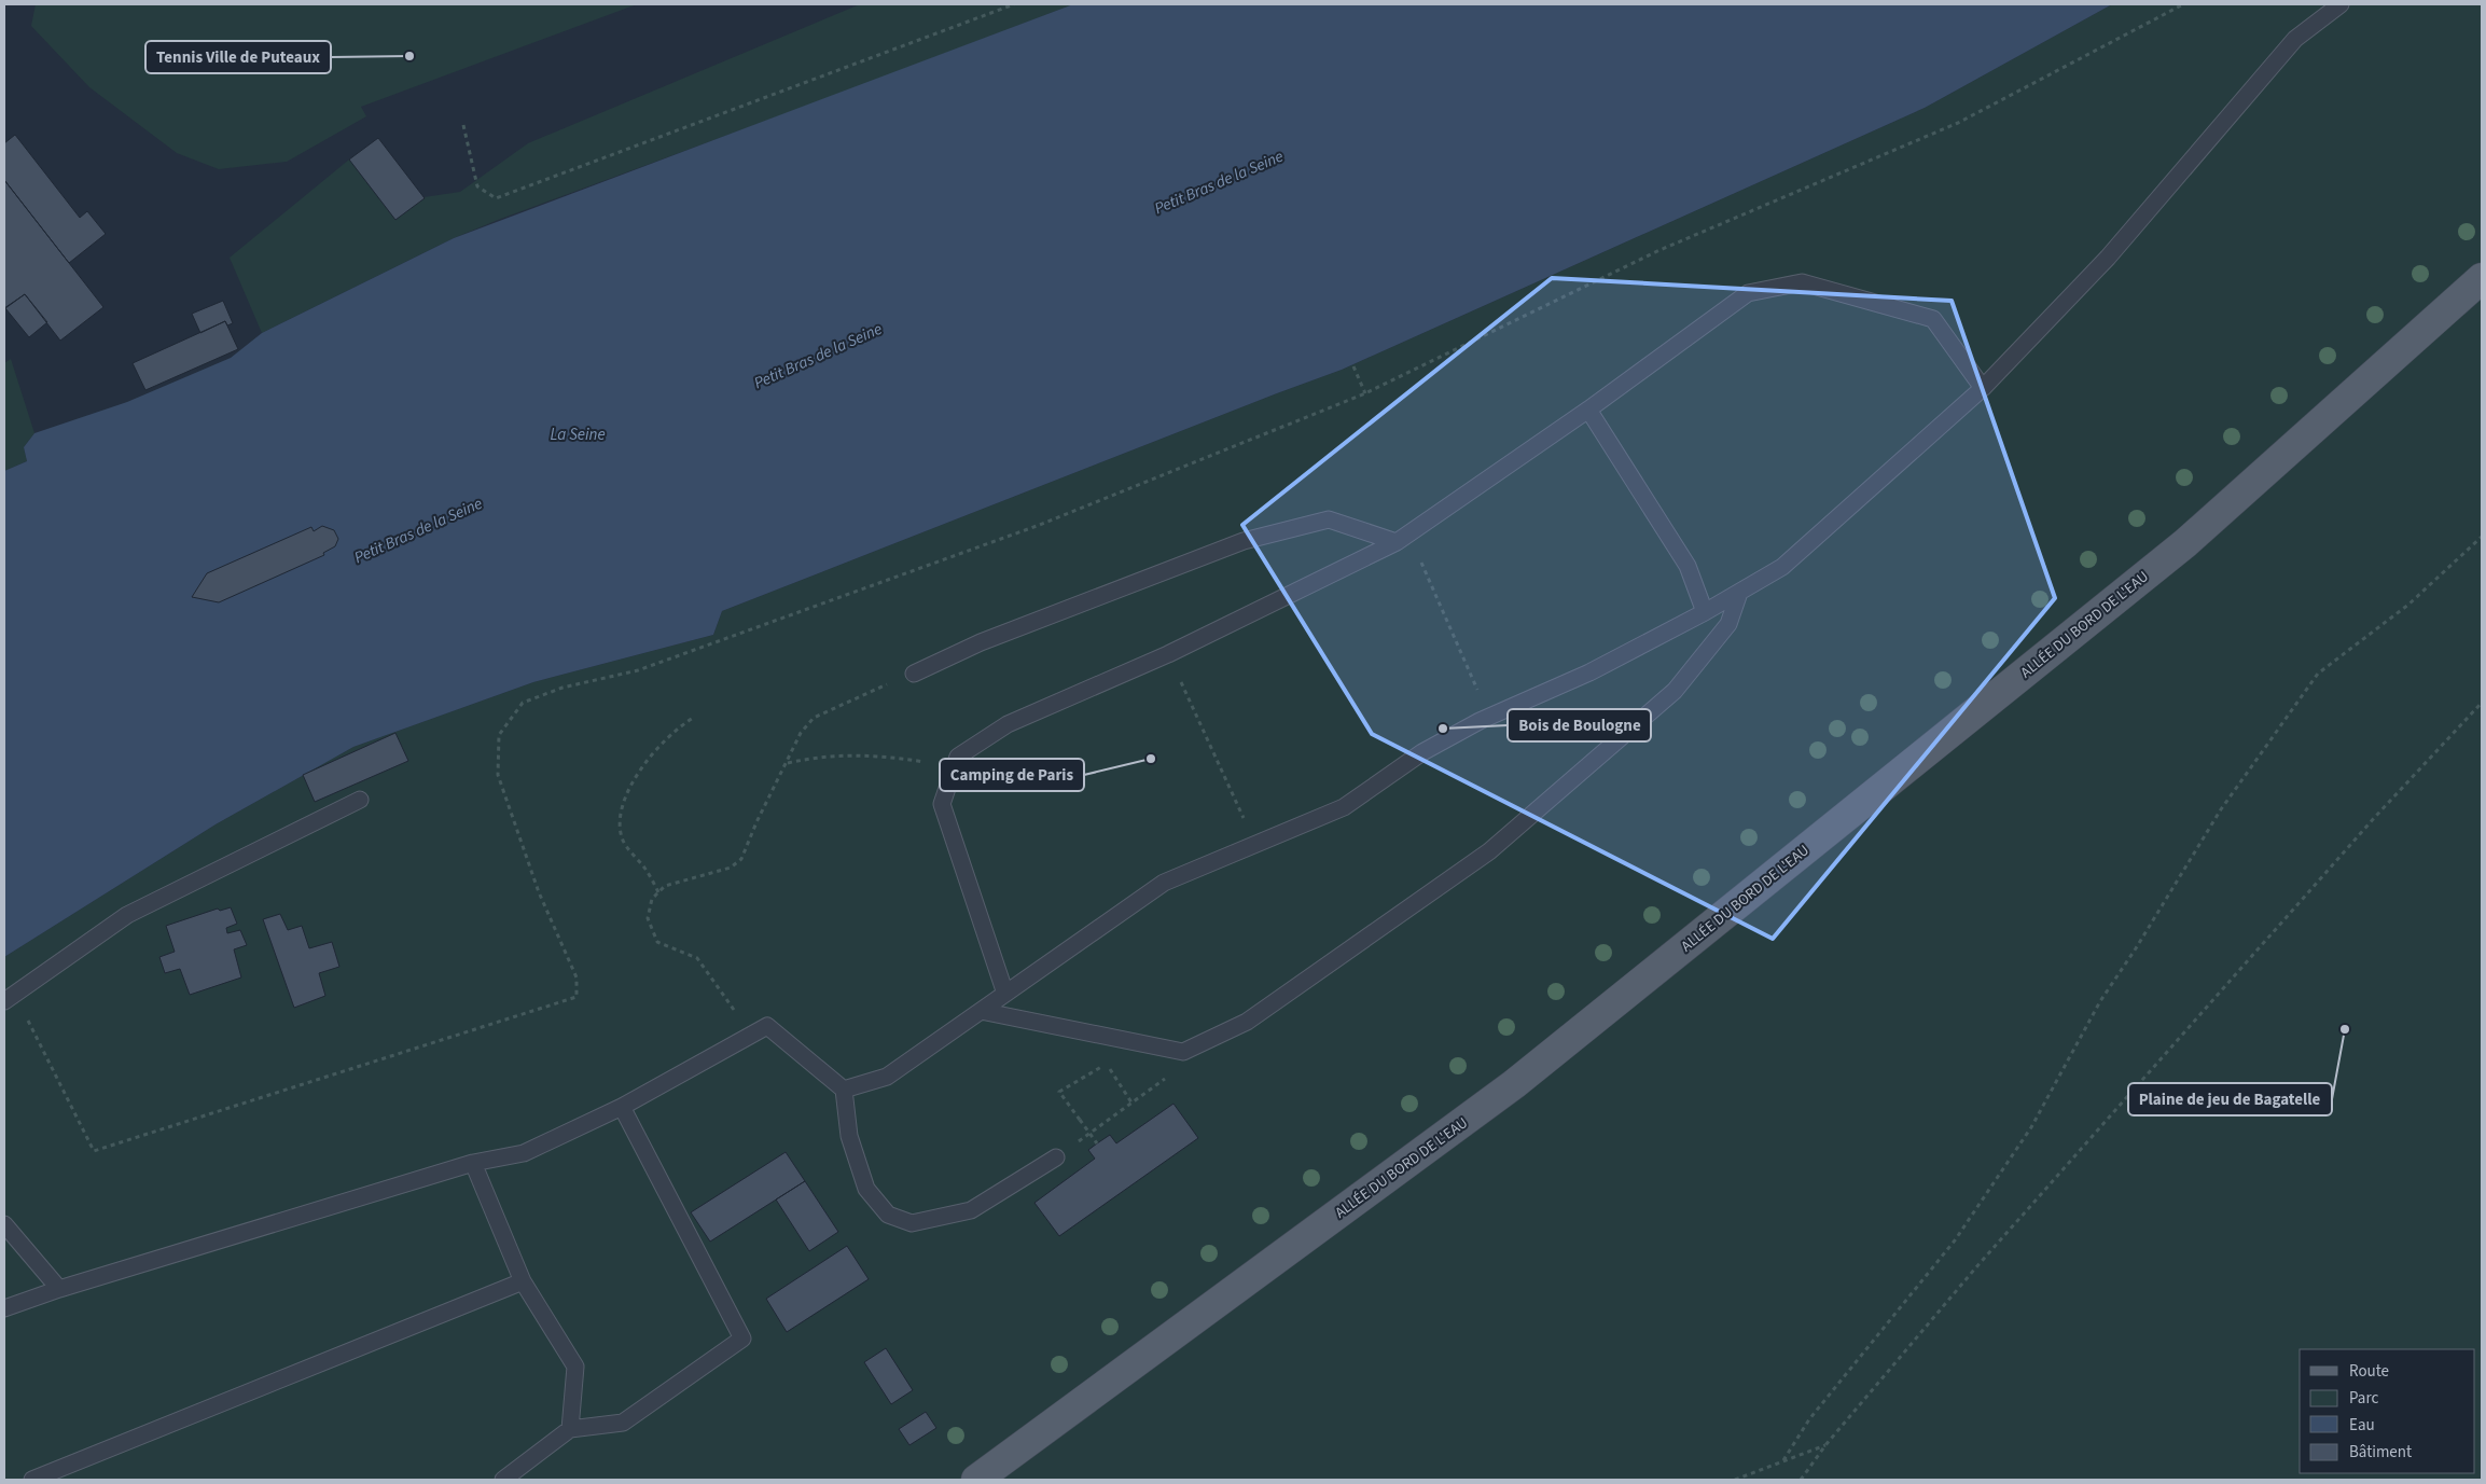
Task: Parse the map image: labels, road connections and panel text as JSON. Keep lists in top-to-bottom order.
{
  "streets": {
    "main road": ["ALLÉE DU BORD DE L'EAU"]
  },
  "water": ["Petit Bras de la Seine", "La Seine"],
  "places": [
    "Tennis Ville de Puteaux",
    "Bois de Boulogne",
    "Camping de Paris",
    "Plaine de jeu de Bagatelle"
  ],
  "legend": [
    "Route",
    "Parc",
    "Eau",
    "Bâtiment"
  ]
}
